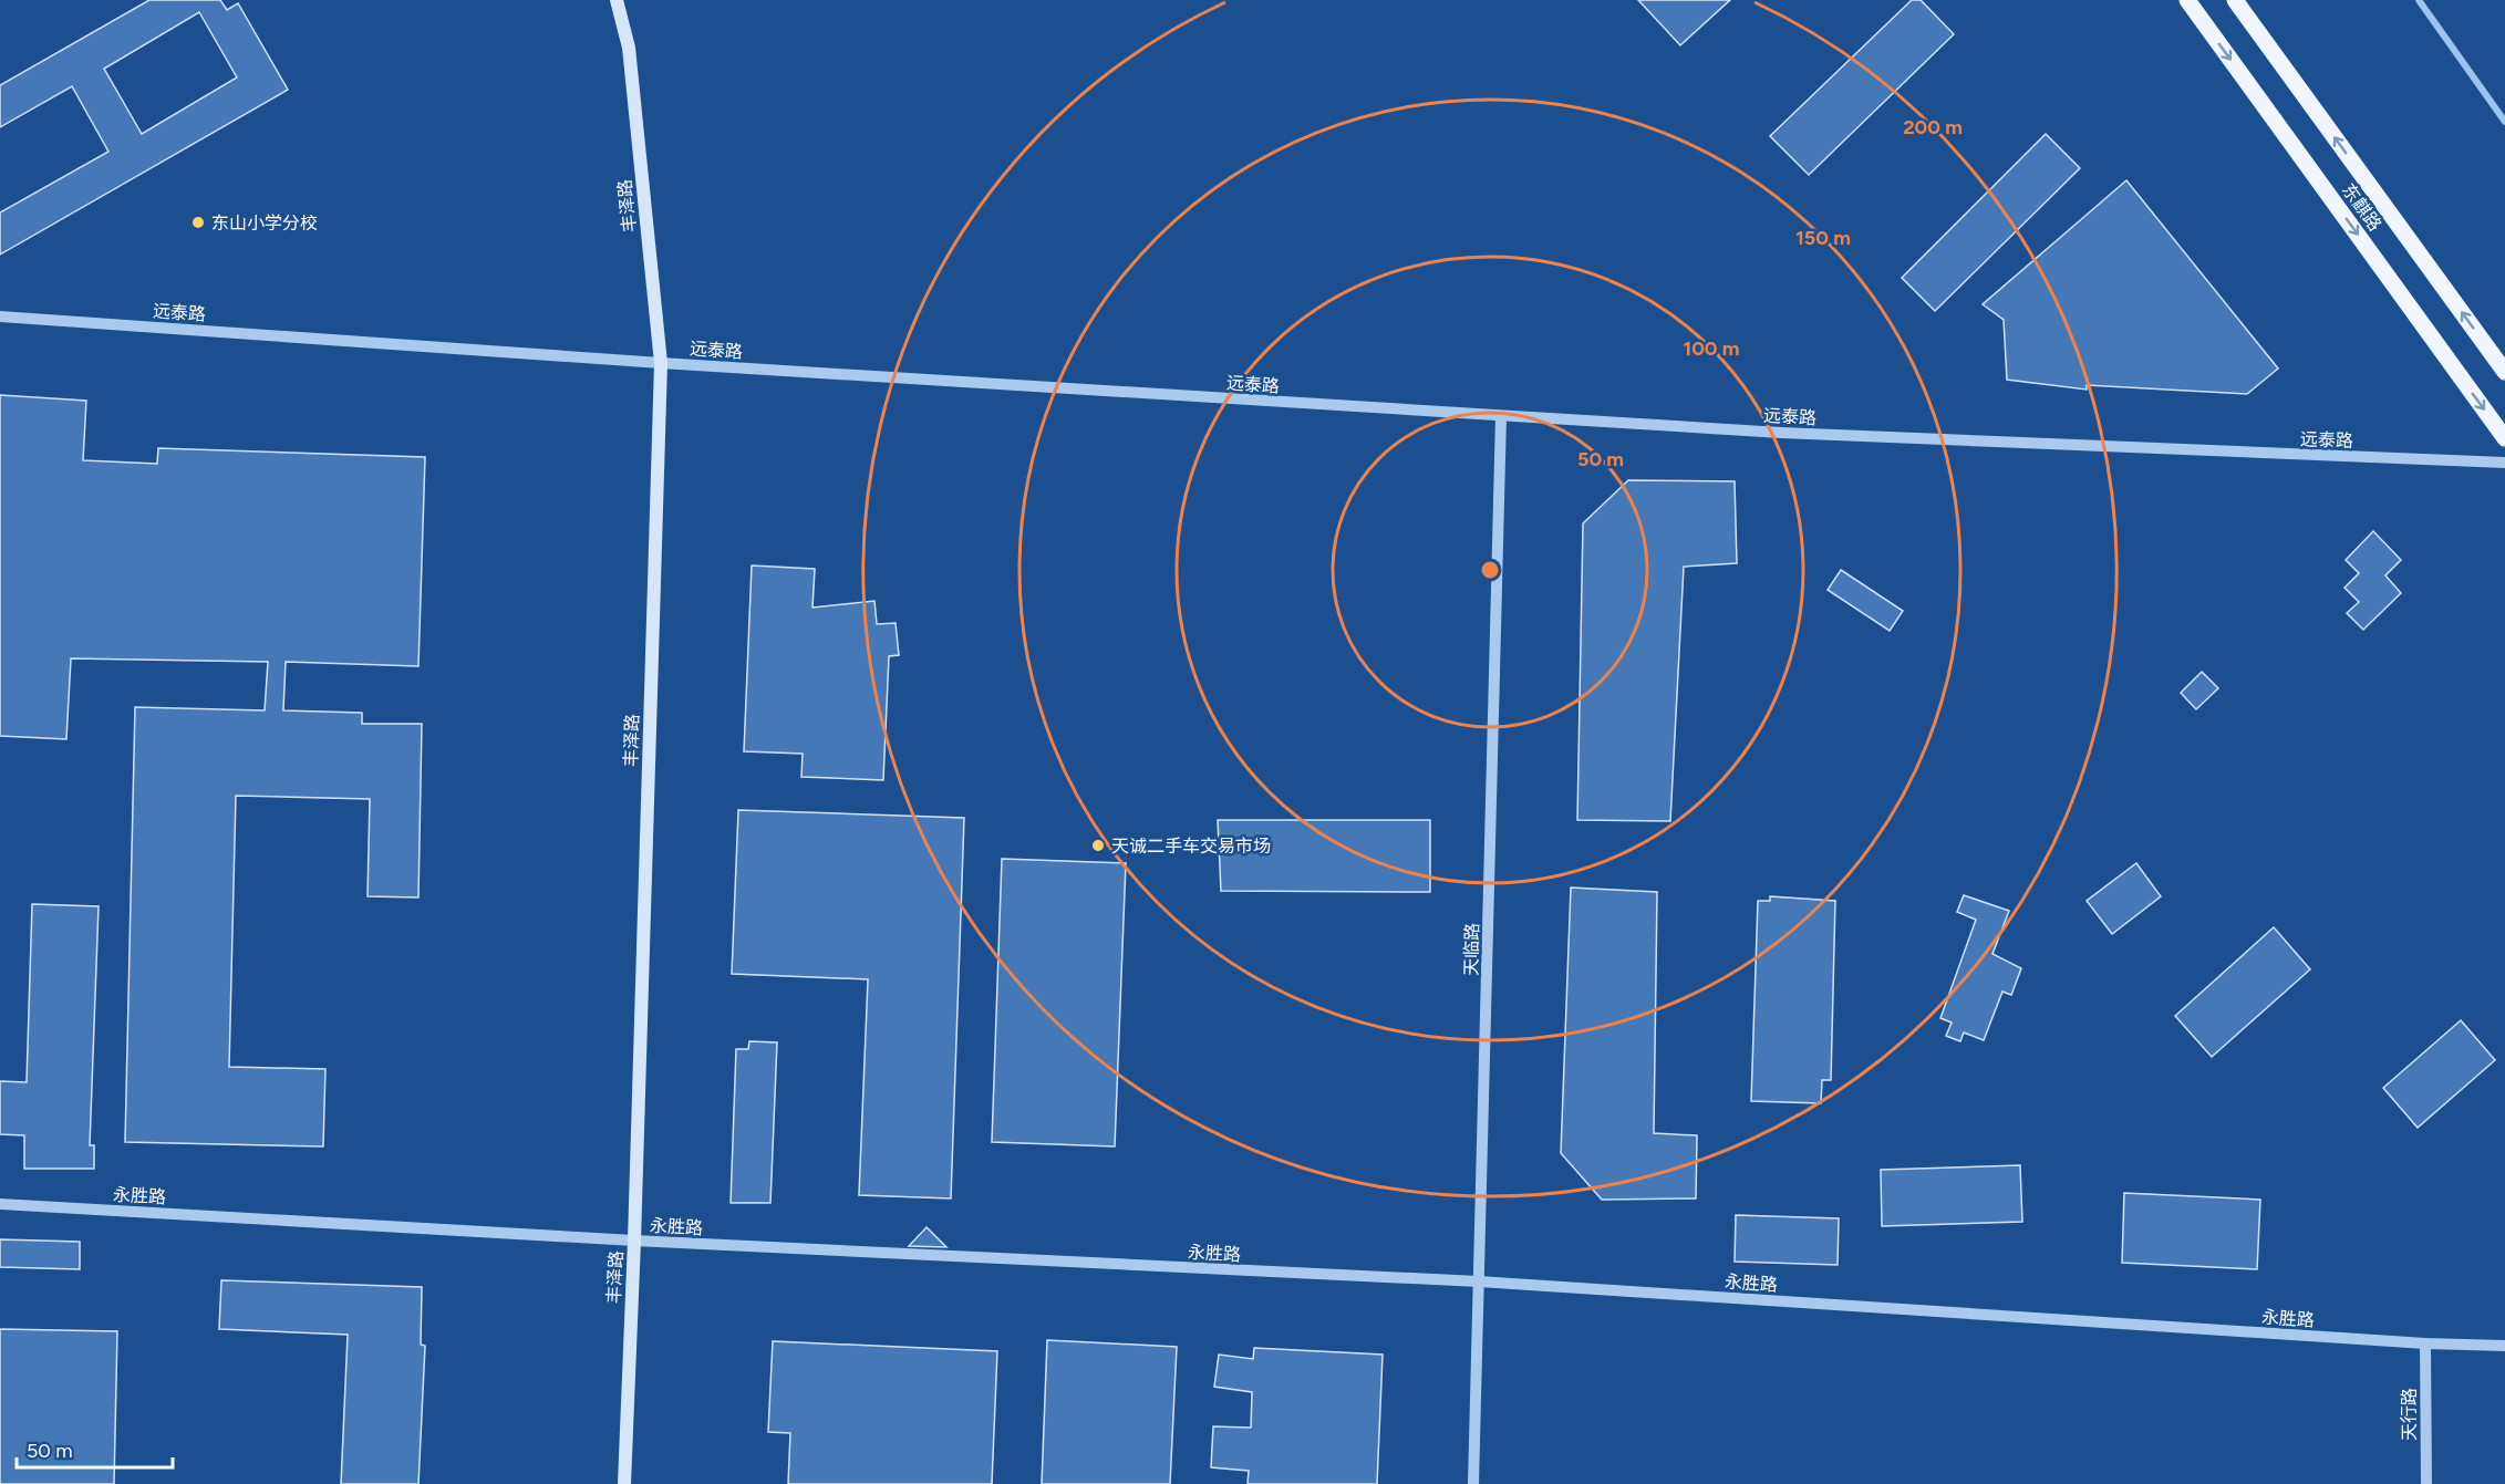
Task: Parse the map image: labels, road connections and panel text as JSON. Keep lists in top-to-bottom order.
{
  "streets": {
    "main road": ["丰泽路", "东麒路"],
    "street": [
      "远泰路",
      "天临路",
      "永胜路",
      "天行路"
    ]
  },
  "crossings": [
    ["丰泽路", "远泰路"],
    ["丰泽路", "永胜路"],
    ["远泰路", "天临路"],
    ["天临路", "永胜路"],
    ["永胜路", "天行路"]
  ],
  "places": ["东山小学分校", "天诚二手车交易市场"],
  "scale_bar": "50 m",
  "rings": [
    "200 m",
    "150 m",
    "100 m",
    "50 m"
  ]
}
